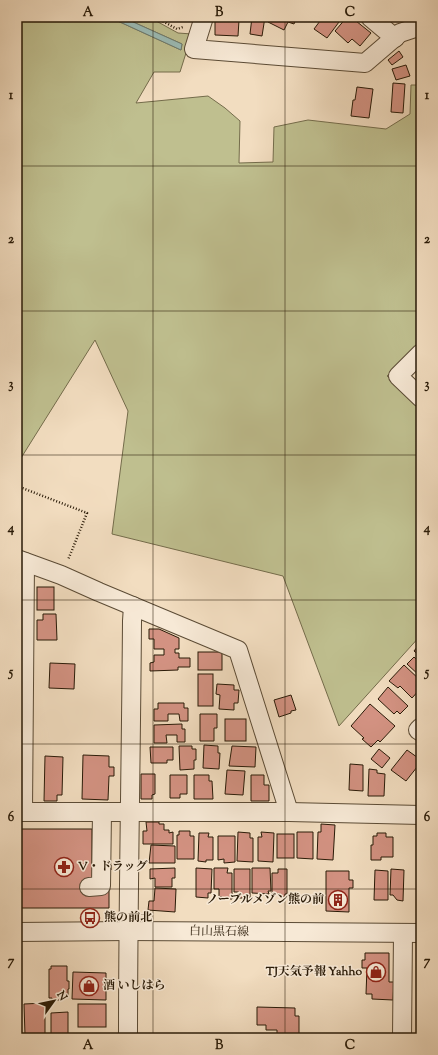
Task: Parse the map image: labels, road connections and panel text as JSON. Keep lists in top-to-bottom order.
{
  "streets": {
    "street": ["白山黒石線"]
  },
  "places": {
    "pharmacy": ["V・ドラッグ"],
    "building": ["ノーブルメゾン熊の前"],
    "bus stop": ["熊の前北"],
    "shop": ["TJ天気予報 Yahho", "酒 いしはら"]
  },
  "north": "top right",
  "grid": {
    "columns": ["A", "B", "C"],
    "rows": [
      "1",
      "2",
      "3",
      "4",
      "5",
      "6",
      "7"
    ]
  }
}
